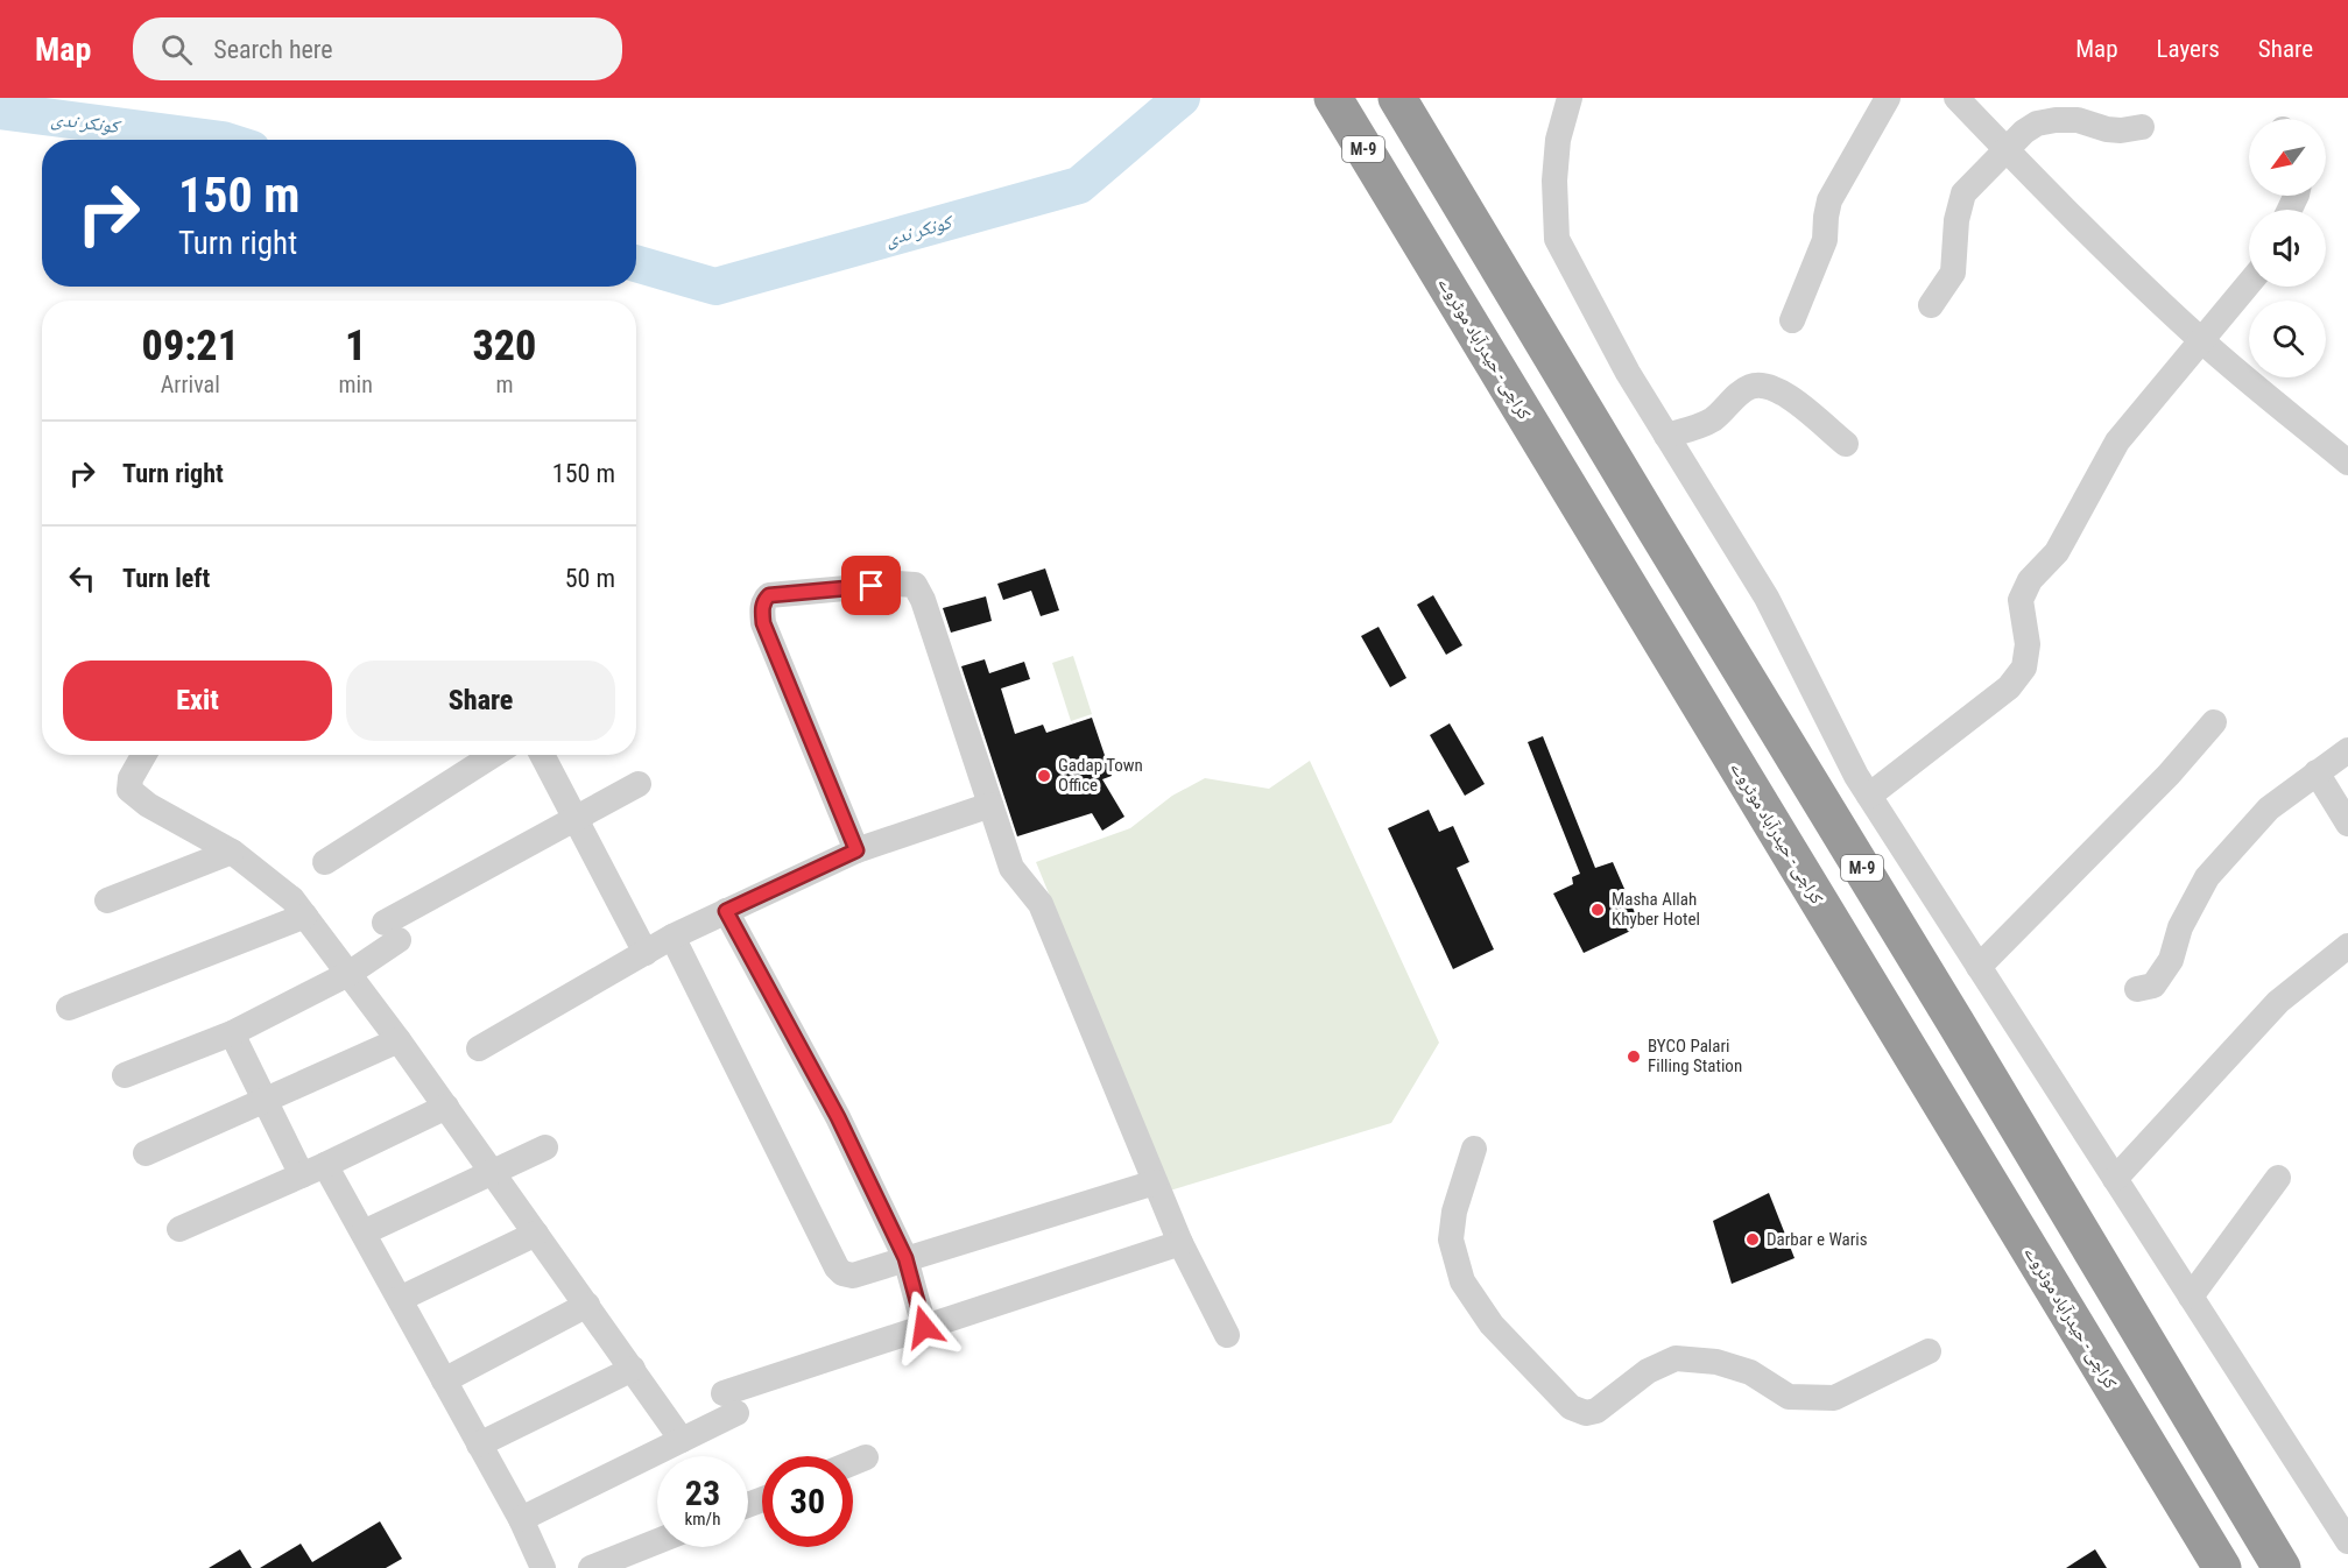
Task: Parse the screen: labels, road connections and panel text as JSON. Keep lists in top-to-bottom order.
{
  "streets": {
    "highway": ["M-9", "کراچی - حیدرآباد موٹروے"]
  },
  "water": ["کونکر ندی"],
  "places": [
    "Gadap Town Office",
    "Masha Allah Khyber Hotel",
    "BYCO Palari Filling Station",
    "Darbar e Waris"
  ],
  "north": "bottom left",
  "page": {
    "header": "Map",
    "search": "Search here",
    "nav": ["Map", "Layers", "Share"],
    "turn": ["150 m", "Turn right"],
    "eta": [
      "09:21",
      "Arrival",
      "1",
      "min",
      "320",
      "m"
    ],
    "list": [
      {
        "name": "Turn right",
        "value": "150 m"
      },
      {
        "name": "Turn left",
        "value": "50 m"
      }
    ],
    "buttons": ["Exit", "Share"],
    "speed": "23 km/h",
    "limit": "30"
  }
}
